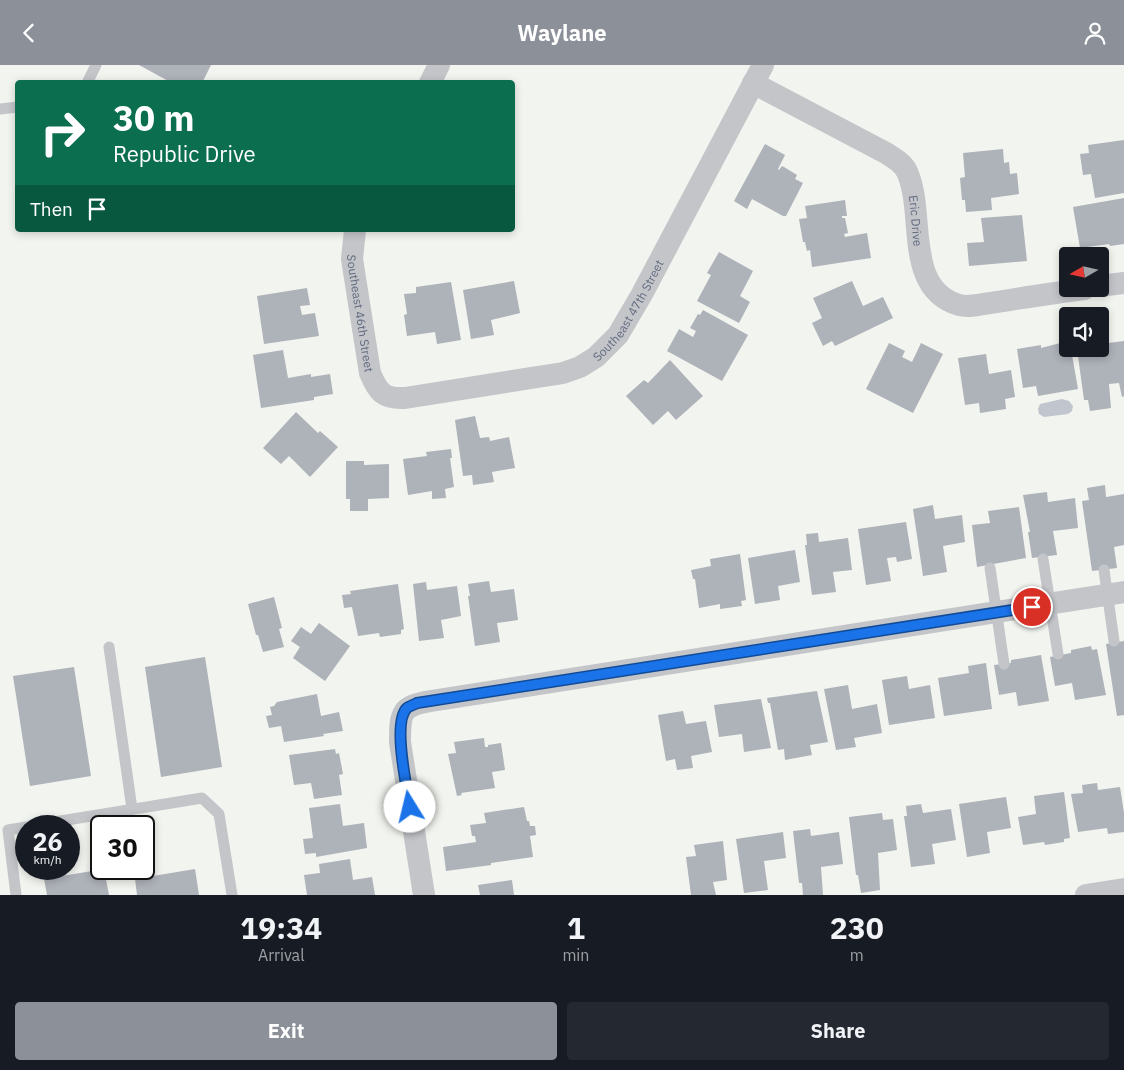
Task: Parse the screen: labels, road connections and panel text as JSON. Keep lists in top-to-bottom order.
{
  "streets": {
    "street": ["Eric Drive", "Southeast 47th Street", "Southeast 46th Street"]
  },
  "crossings": [
    ["Eric Drive", "Southeast 47th Street"],
    ["Southeast 47th Street", "Southeast 46th Street"]
  ],
  "north": "left",
  "page": {
    "header": "Waylane",
    "turn": ["30 m", "Republic Drive"],
    "then": "Then",
    "speed": "26 km/h",
    "limit": "30",
    "eta": [
      "19:34",
      "Arrival",
      "1",
      "min",
      "230",
      "m"
    ],
    "buttons": ["Exit", "Share"]
  }
}
